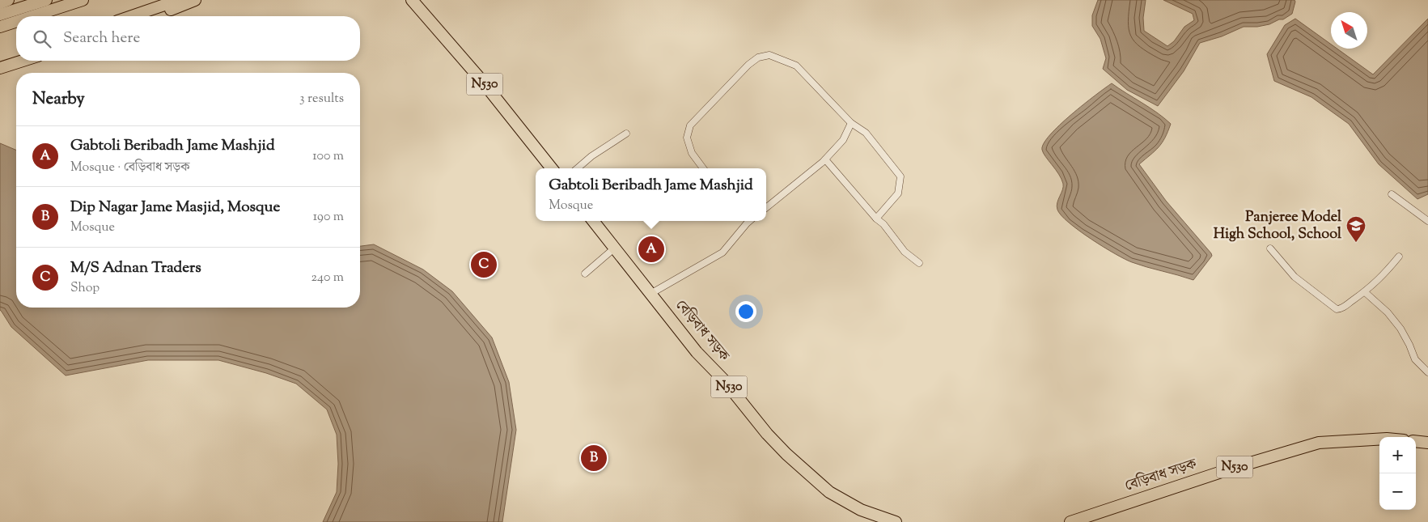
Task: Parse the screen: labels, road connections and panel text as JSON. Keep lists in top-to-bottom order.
{
  "streets": {
    "highway": ["N530", "বেড়িবাধ সড়ক"]
  },
  "places": {
    "school or university": ["Panjeree Model High School, School"]
  },
  "north": "top left",
  "page": {
    "search": "Search here",
    "heading": ["Nearby", "3 results"],
    "list": [
      {
        "mark": "A",
        "name": "Gabtoli Beribadh Jame Mashjid",
        "note": "Mosque · বেড়িবাধ সড়ক",
        "value": "100 m"
      },
      {
        "mark": "B",
        "name": "Dip Nagar Jame Masjid, Mosque",
        "note": "Mosque",
        "value": "190 m"
      },
      {
        "mark": "C",
        "name": "M/S Adnan Traders",
        "note": "Shop",
        "value": "240 m"
      }
    ],
    "popup": ["Gabtoli Beribadh Jame Mashjid", "Mosque"],
    "pins": ["A", "C", "B"],
    "map_buttons": ["+", "−"]
  }
}
